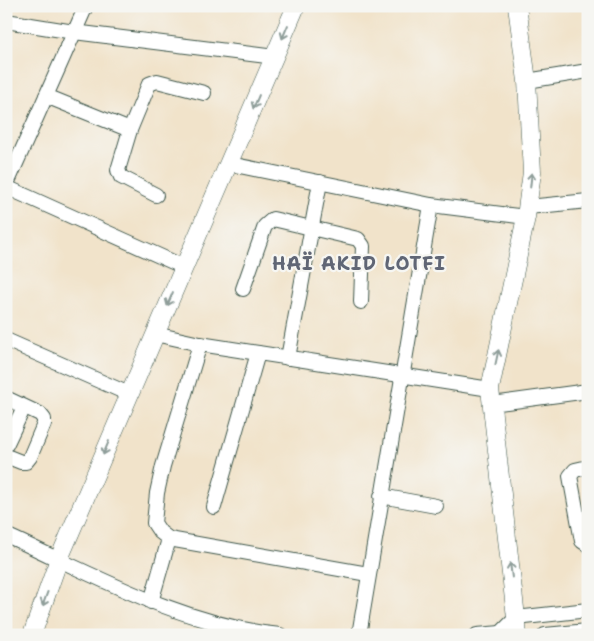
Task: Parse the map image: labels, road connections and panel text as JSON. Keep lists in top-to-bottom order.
{
  "districts": ["HAÏ AKID LOTFI"]
}
